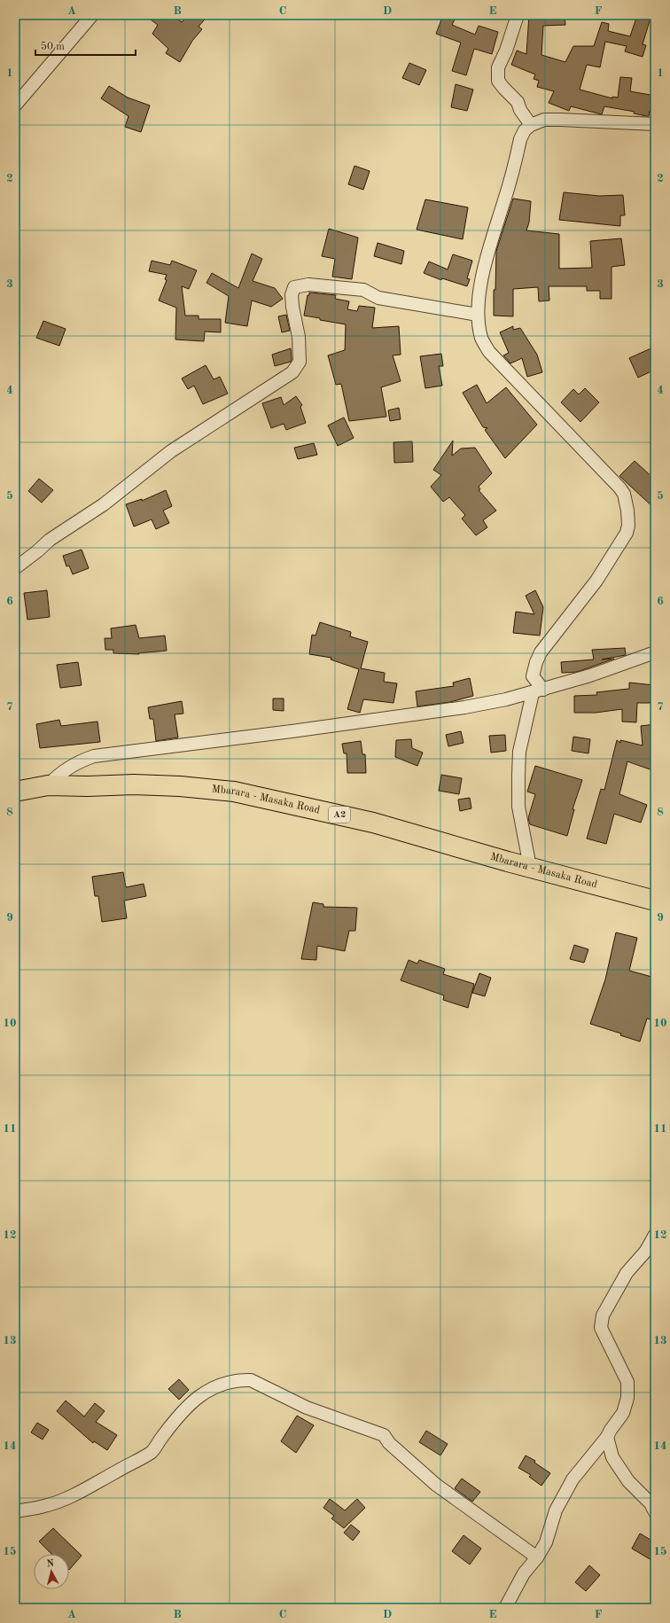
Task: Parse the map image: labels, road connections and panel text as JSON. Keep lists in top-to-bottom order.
{
  "streets": {
    "highway": ["Mbarara - Masaka Road", "A2"]
  },
  "scale_bar": "50 m",
  "north": "top",
  "grid": {
    "columns": [
      "A",
      "B",
      "C",
      "D",
      "E",
      "F"
    ],
    "rows": [
      "1",
      "2",
      "3",
      "4",
      "5",
      "6",
      "7",
      "8",
      "9",
      "10",
      "11",
      "12",
      "13",
      "14",
      "15"
    ]
  }
}
